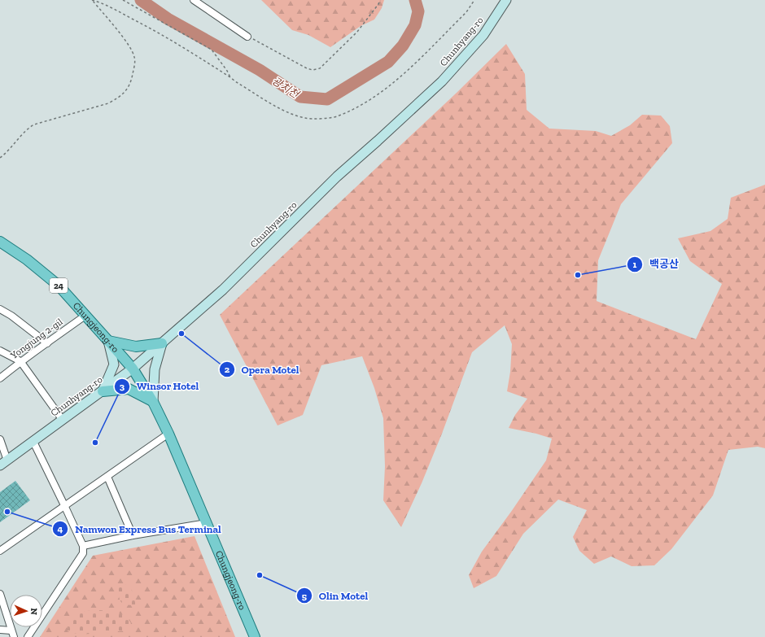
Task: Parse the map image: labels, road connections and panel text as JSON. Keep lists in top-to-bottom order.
{
  "streets": {
    "main road": ["24", "Chungjeong-ro"],
    "street": ["Chunhyang-ro", "Yongjung 2-gil"]
  },
  "crossings": [
    ["Chunhyang-ro", "Chungjeong-ro"],
    ["Chungjeong-ro", "Yongjung 2-gil"]
  ],
  "water": ["광치천"],
  "places": [
    "백공산",
    "Opera Motel",
    "Winsor Hotel",
    "Namwon Express Bus Terminal",
    "Olin Motel"
  ],
  "north": "right"
}
